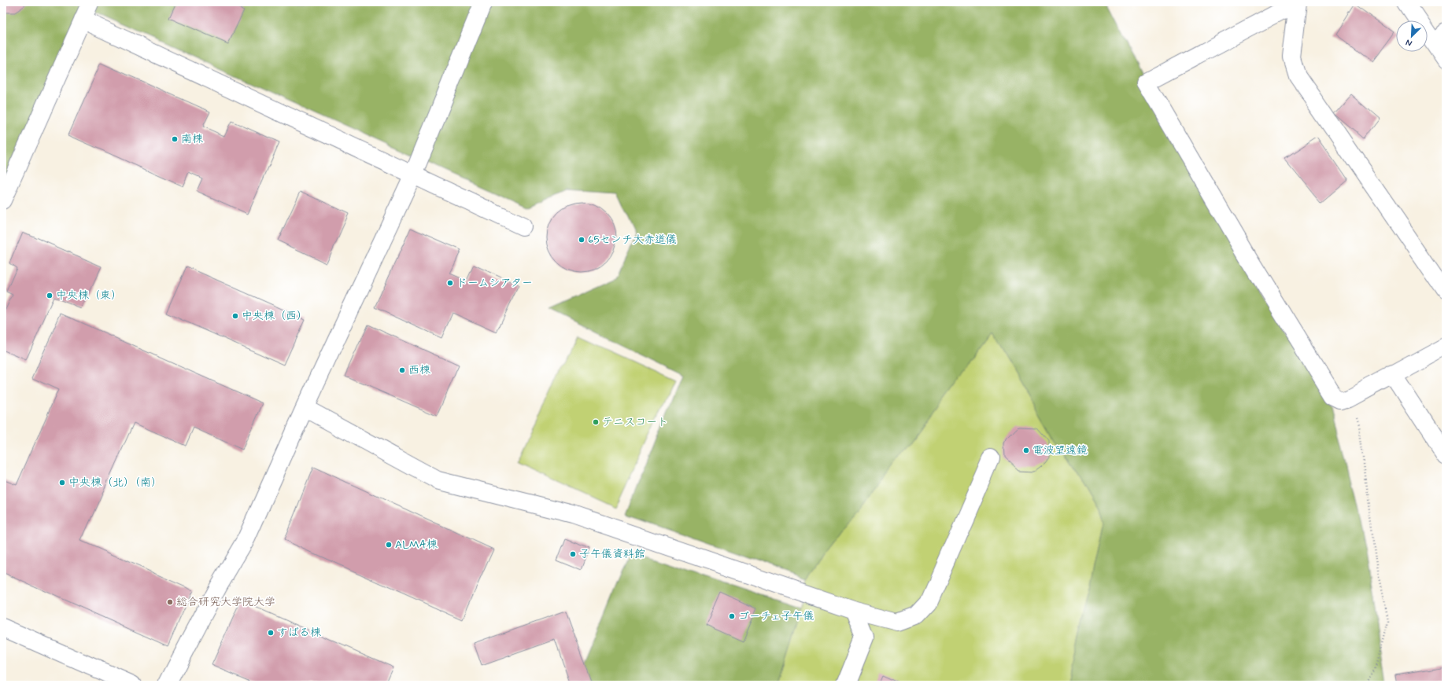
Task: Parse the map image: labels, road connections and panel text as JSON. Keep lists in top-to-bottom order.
{
  "places": [
    "南棟",
    "65センチ大赤道儀",
    "ドームシアター",
    "中央棟（東）",
    "中央棟（西）",
    "西棟",
    "テニスコート",
    "電波望遠鏡",
    "中央棟（北）（南）",
    "ALMA棟",
    "子午儀資料館",
    "総合研究大学院大学",
    "ゴーチェ子午儀",
    "すばる棟"
  ],
  "north": "bottom left"
}
